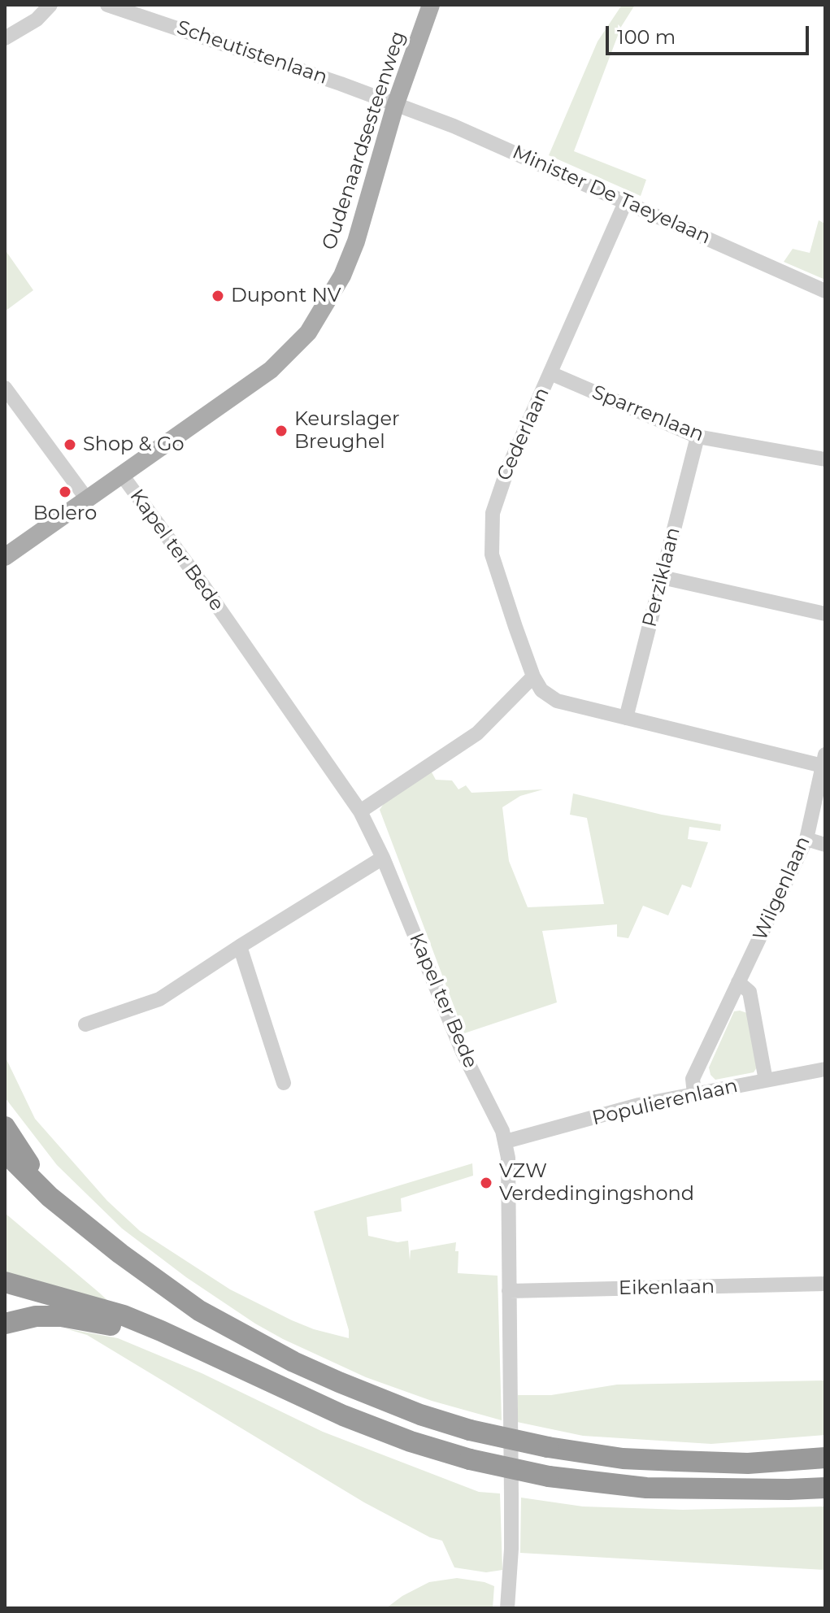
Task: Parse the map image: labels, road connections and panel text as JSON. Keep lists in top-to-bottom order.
{
  "streets": {
    "main road": ["Oudenaardsesteenweg"],
    "street": [
      "Scheutistenlaan",
      "Minister De Taeyelaan",
      "Sparrenlaan",
      "Cederlaan",
      "Kapel ter Bede",
      "Perziklaan",
      "Wilgenlaan",
      "Populierenlaan",
      "Eikenlaan"
    ]
  },
  "crossings": [
    ["Scheutistenlaan", "Oudenaardsesteenweg"],
    ["Scheutistenlaan", "Minister De Taeyelaan"],
    ["Oudenaardsesteenweg", "Minister De Taeyelaan"],
    ["Oudenaardsesteenweg", "Kapel ter Bede"],
    ["Minister De Taeyelaan", "Cederlaan"],
    ["Sparrenlaan", "Cederlaan"],
    ["Sparrenlaan", "Perziklaan"],
    ["Cederlaan", "Perziklaan"],
    ["Cederlaan", "Wilgenlaan"],
    ["Kapel ter Bede", "Populierenlaan"],
    ["Kapel ter Bede", "Eikenlaan"],
    ["Wilgenlaan", "Populierenlaan"]
  ],
  "places": [
    "Dupont NV",
    "Keurslager Breughel",
    "Shop & Go",
    "Bolero",
    "VZW Verdedingingshond"
  ],
  "scale_bar": "100 m"
}
